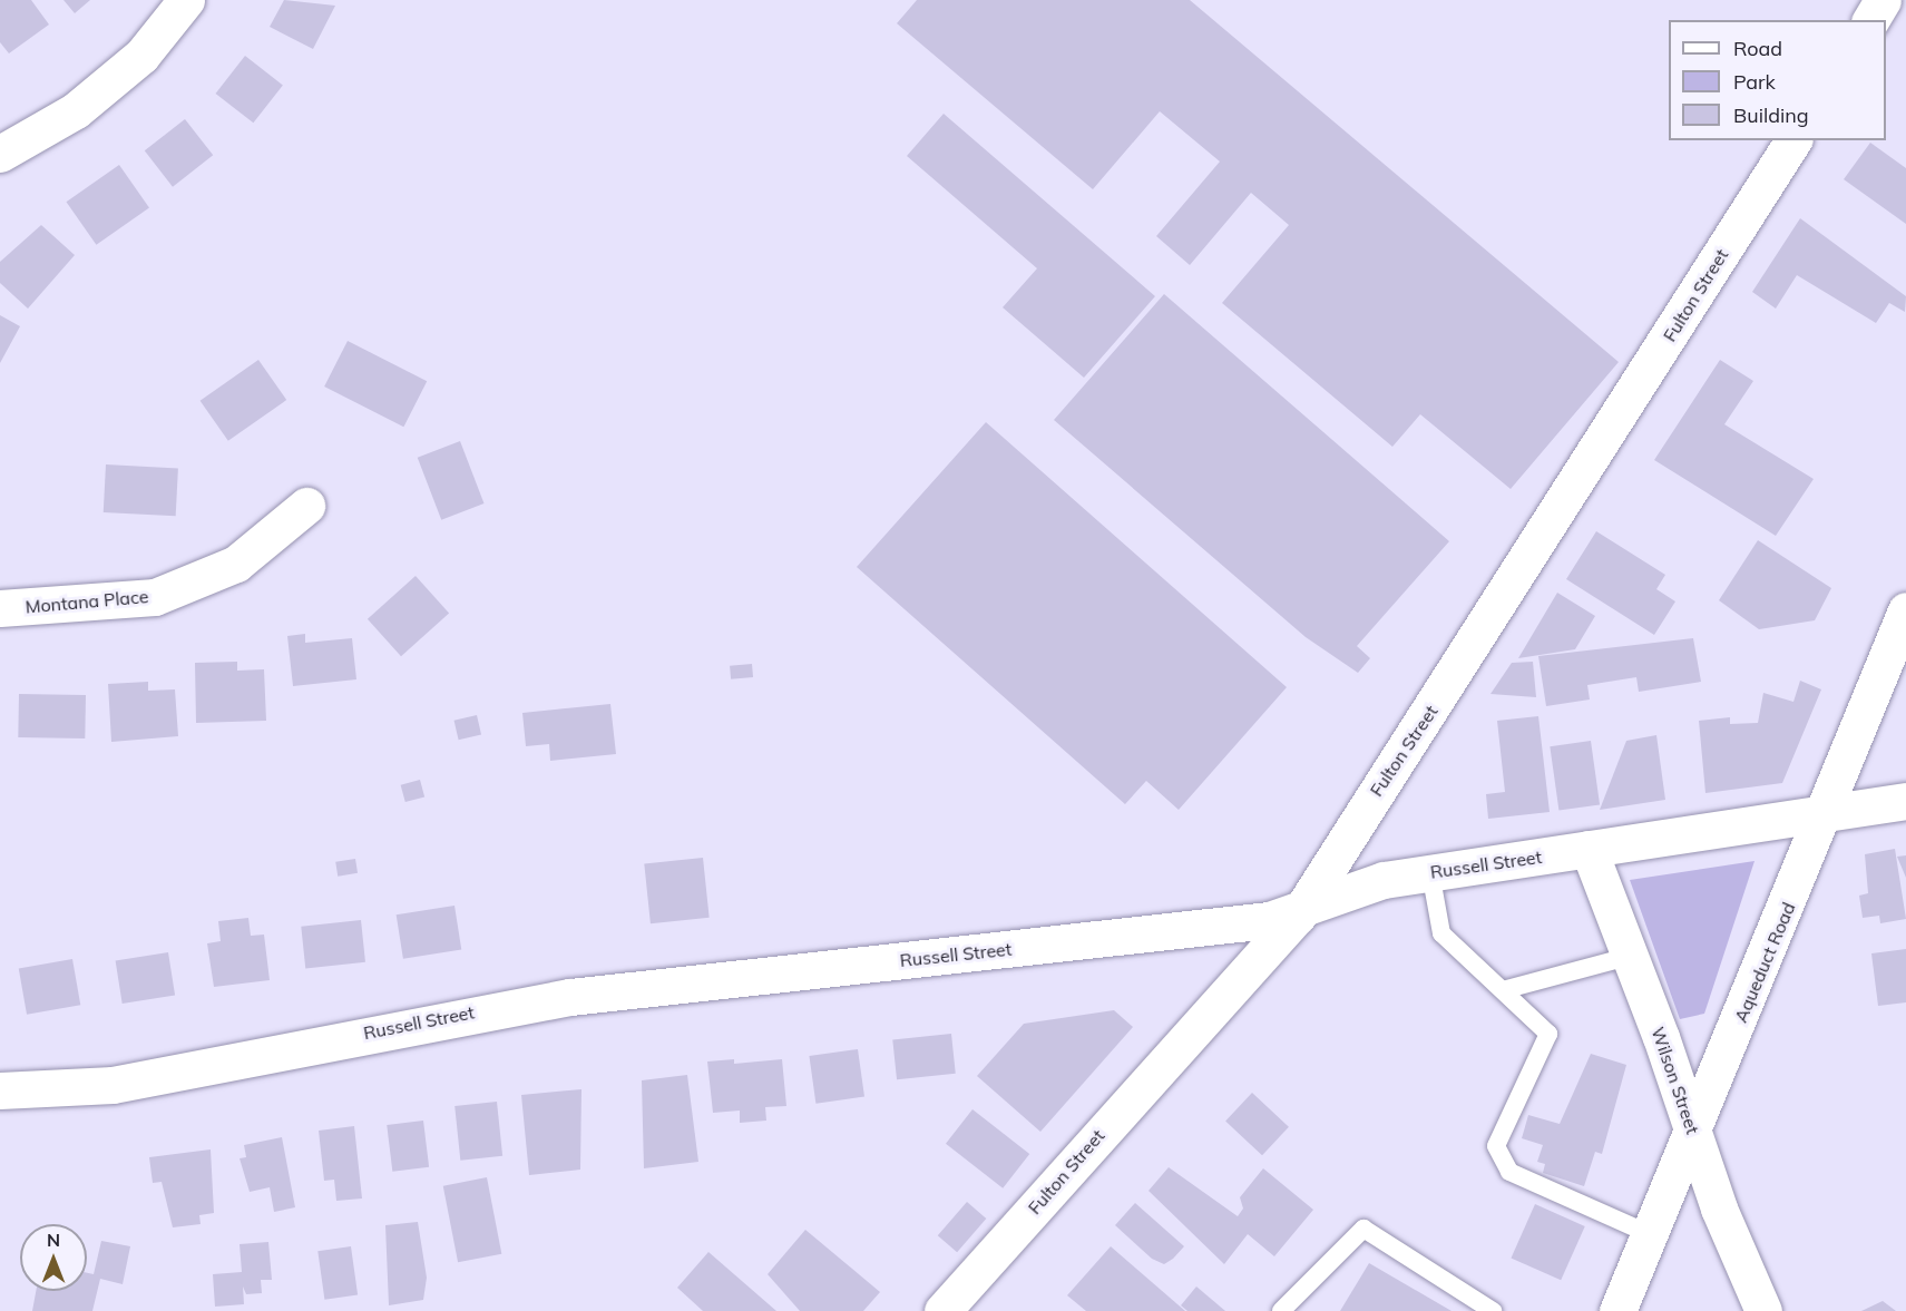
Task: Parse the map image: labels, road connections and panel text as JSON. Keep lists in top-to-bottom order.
{
  "streets": {
    "street": [
      "Fulton Street",
      "Montana Place",
      "Russell Street",
      "Aqueduct Road",
      "Wilson Street"
    ]
  },
  "crossings": [
    ["Fulton Street", "Russell Street"],
    ["Russell Street", "Aqueduct Road"],
    ["Russell Street", "Wilson Street"],
    ["Aqueduct Road", "Wilson Street"]
  ],
  "legend": ["Road", "Park", "Building"],
  "north": "top"
}
